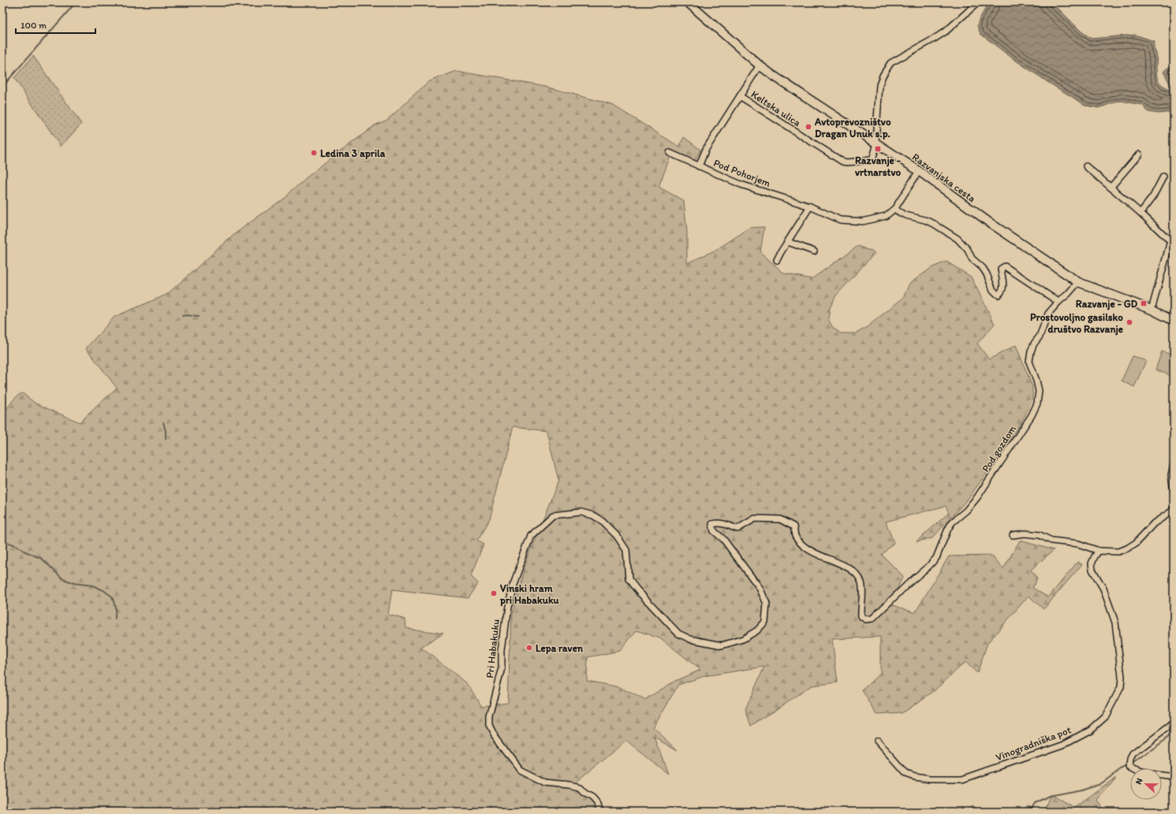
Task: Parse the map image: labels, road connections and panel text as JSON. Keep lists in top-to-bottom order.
{
  "streets": {
    "street": [
      "Keltska ulica",
      "Pod Pohorjem",
      "Razvanjska cesta",
      "Pod gozdom",
      "Pri Habakuku",
      "Vinogradniška pot"
    ]
  },
  "crossings": [
    ["Keltska ulica", "Razvanjska cesta"],
    ["Pod Pohorjem", "Razvanjska cesta"],
    ["Razvanjska cesta", "Pod gozdom"],
    ["Pod gozdom", "Pri Habakuku"]
  ],
  "places": {
    "other": [
      "Avtoprevozništvo Dragan Unuk s.p.",
      "Ledina 3 aprila",
      "Prostovoljno gasilsko društvo Razvanje",
      "Vinski hram pri Habakuku",
      "Lepa raven"
    ],
    "transit": ["Razvanje - vrtnarstvo", "Razvanje - GD"]
  },
  "scale_bar": "100 m",
  "north": "left"
}
